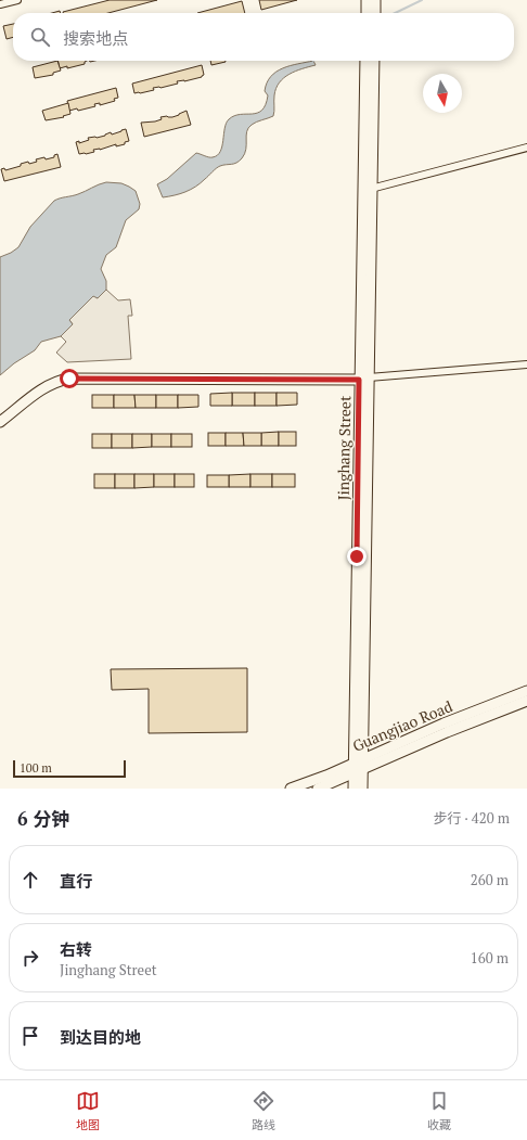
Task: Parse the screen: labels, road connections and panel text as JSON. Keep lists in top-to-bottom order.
{
  "streets": {
    "main road": ["Jinghang Street", "Guangjiao Road"]
  },
  "crossings": [
    ["Jinghang Street", "Guangjiao Road"]
  ],
  "scale_bar": "100 m",
  "north": "bottom",
  "page": {
    "search": "搜索地点",
    "scale": "100 m",
    "heading": ["6 分钟", "步行 · 420 m"],
    "list": [
      ["直行", "260 m"],
      ["右转", "Jinghang Street", "160 m"],
      "到达目的地"
    ],
    "nav": ["地图", "路线", "收藏"]
  }
}
